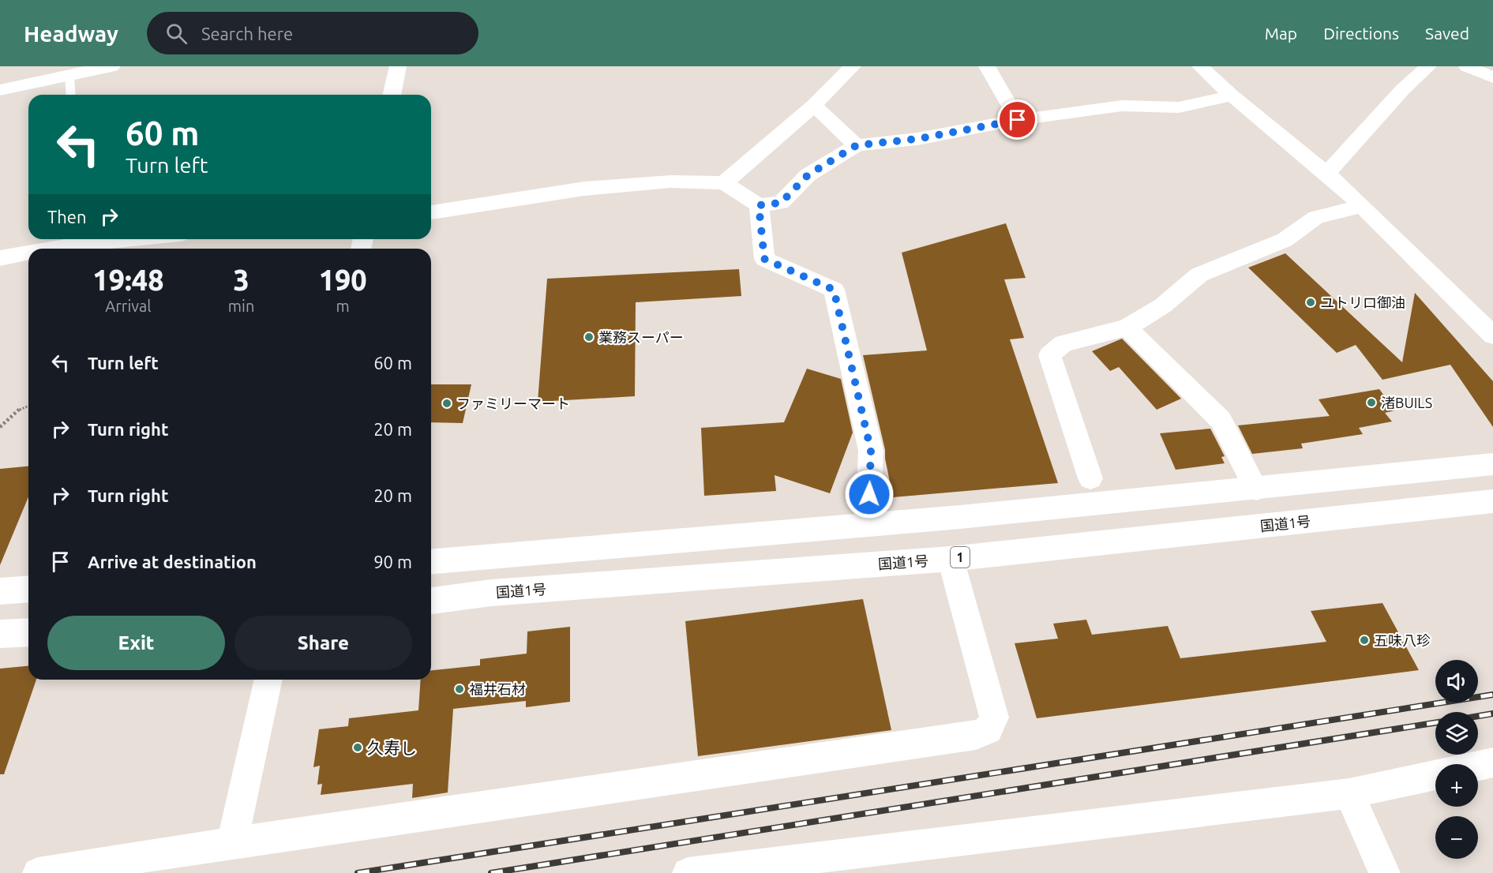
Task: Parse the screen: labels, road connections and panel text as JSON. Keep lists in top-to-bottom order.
{
  "streets": {
    "main road": ["国道1号", "1"]
  },
  "places": [
    "ユトリロ御油",
    "業務スーパー",
    "渚BUILS",
    "ファミリーマート",
    "五味八珍",
    "福井石材",
    "久寿し"
  ],
  "page": {
    "header": "Headway",
    "search": "Search here",
    "nav": ["Map", "Directions", "Saved"],
    "turn": ["60 m", "Turn left"],
    "then": "Then",
    "eta": [
      "19:48",
      "Arrival",
      "3",
      "min",
      "190",
      "m"
    ],
    "list": [
      {
        "name": "Turn left",
        "value": "60 m"
      },
      {
        "name": "Turn right",
        "value": "20 m"
      },
      {
        "name": "Turn right",
        "value": "20 m"
      },
      {
        "name": "Arrive at destination",
        "value": "90 m"
      }
    ],
    "buttons": ["Exit", "Share"],
    "map_buttons": ["+", "−"]
  }
}
